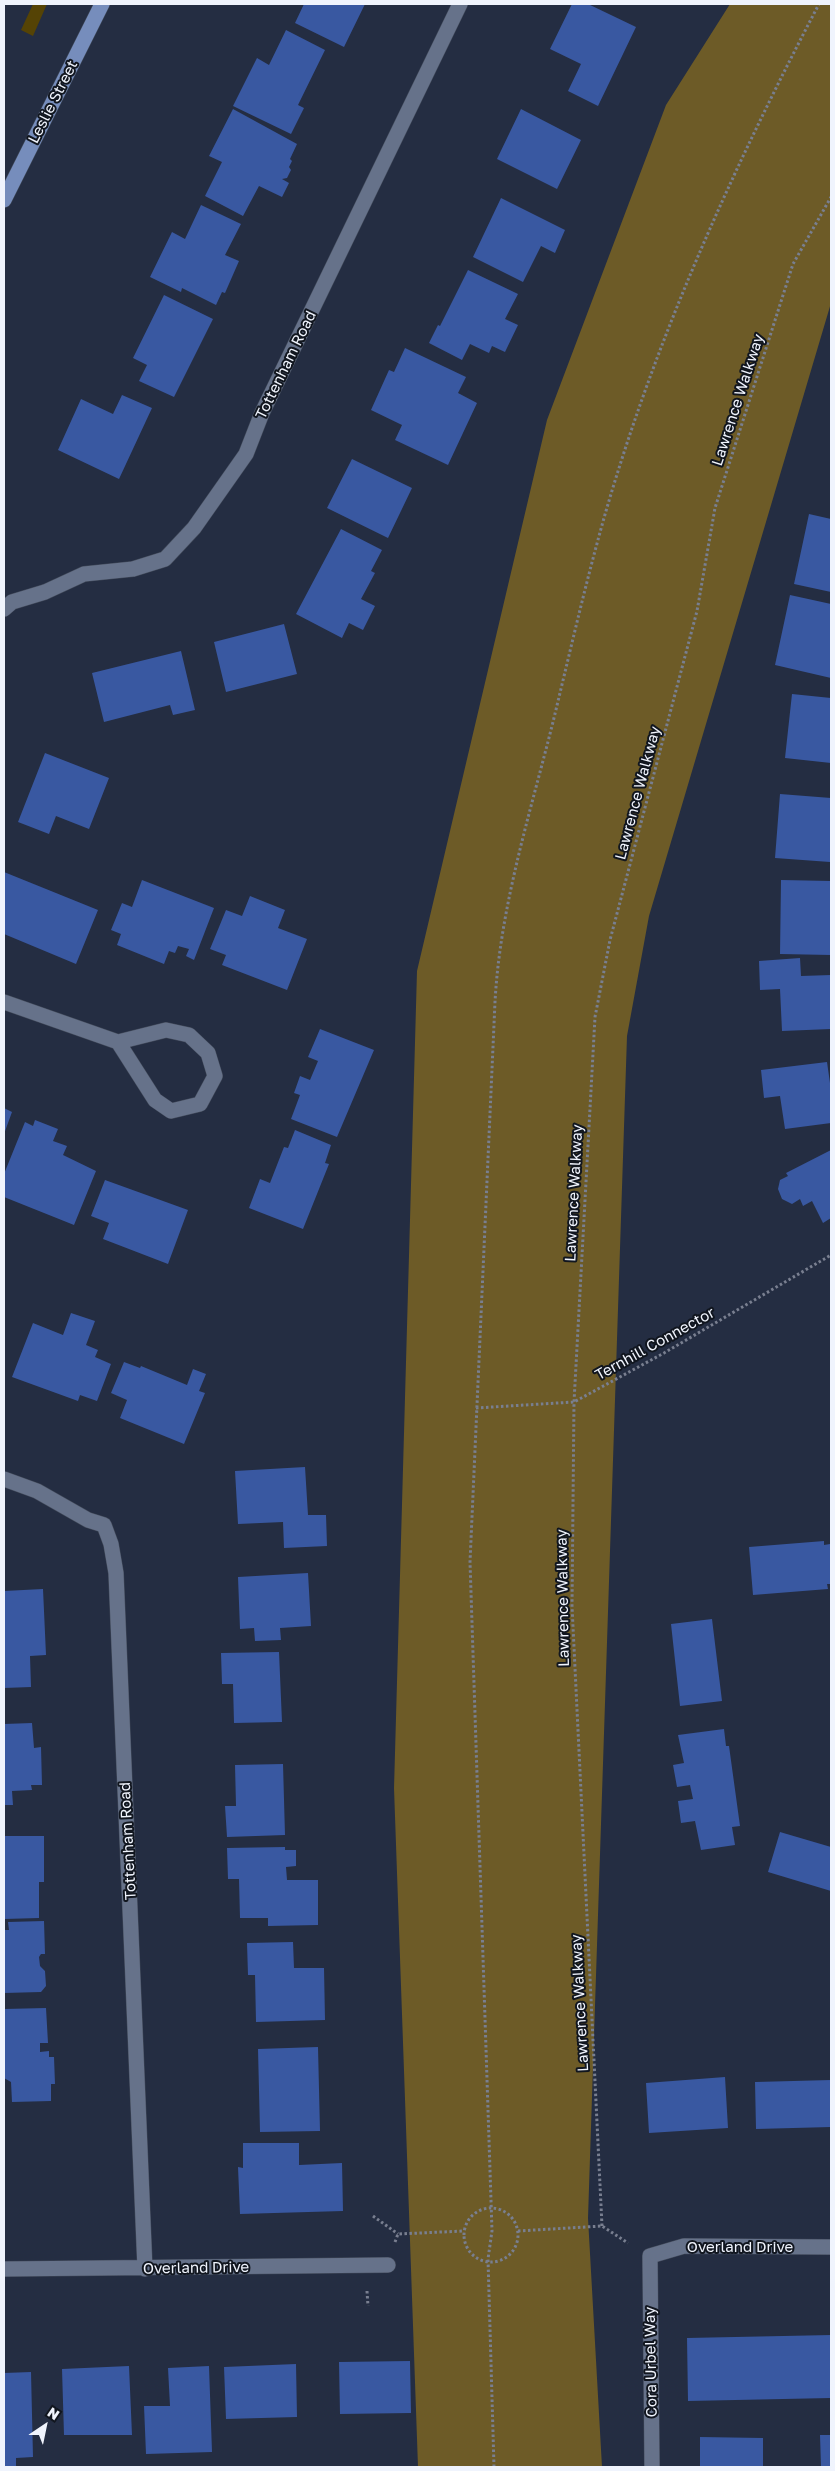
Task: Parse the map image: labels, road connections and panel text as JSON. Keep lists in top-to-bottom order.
{
  "streets": {
    "main road": ["Leslie Street"],
    "street": ["Tottenham Road", "Overland Drive", "Cora Urbel Way"],
    "path": ["Lawrence Walkway", "Ternhill Connector"]
  },
  "crossings": [
    ["Tottenham Road", "Overland Drive"],
    ["Lawrence Walkway", "Ternhill Connector"],
    ["Overland Drive", "Cora Urbel Way"]
  ],
  "north": "top right"
}
